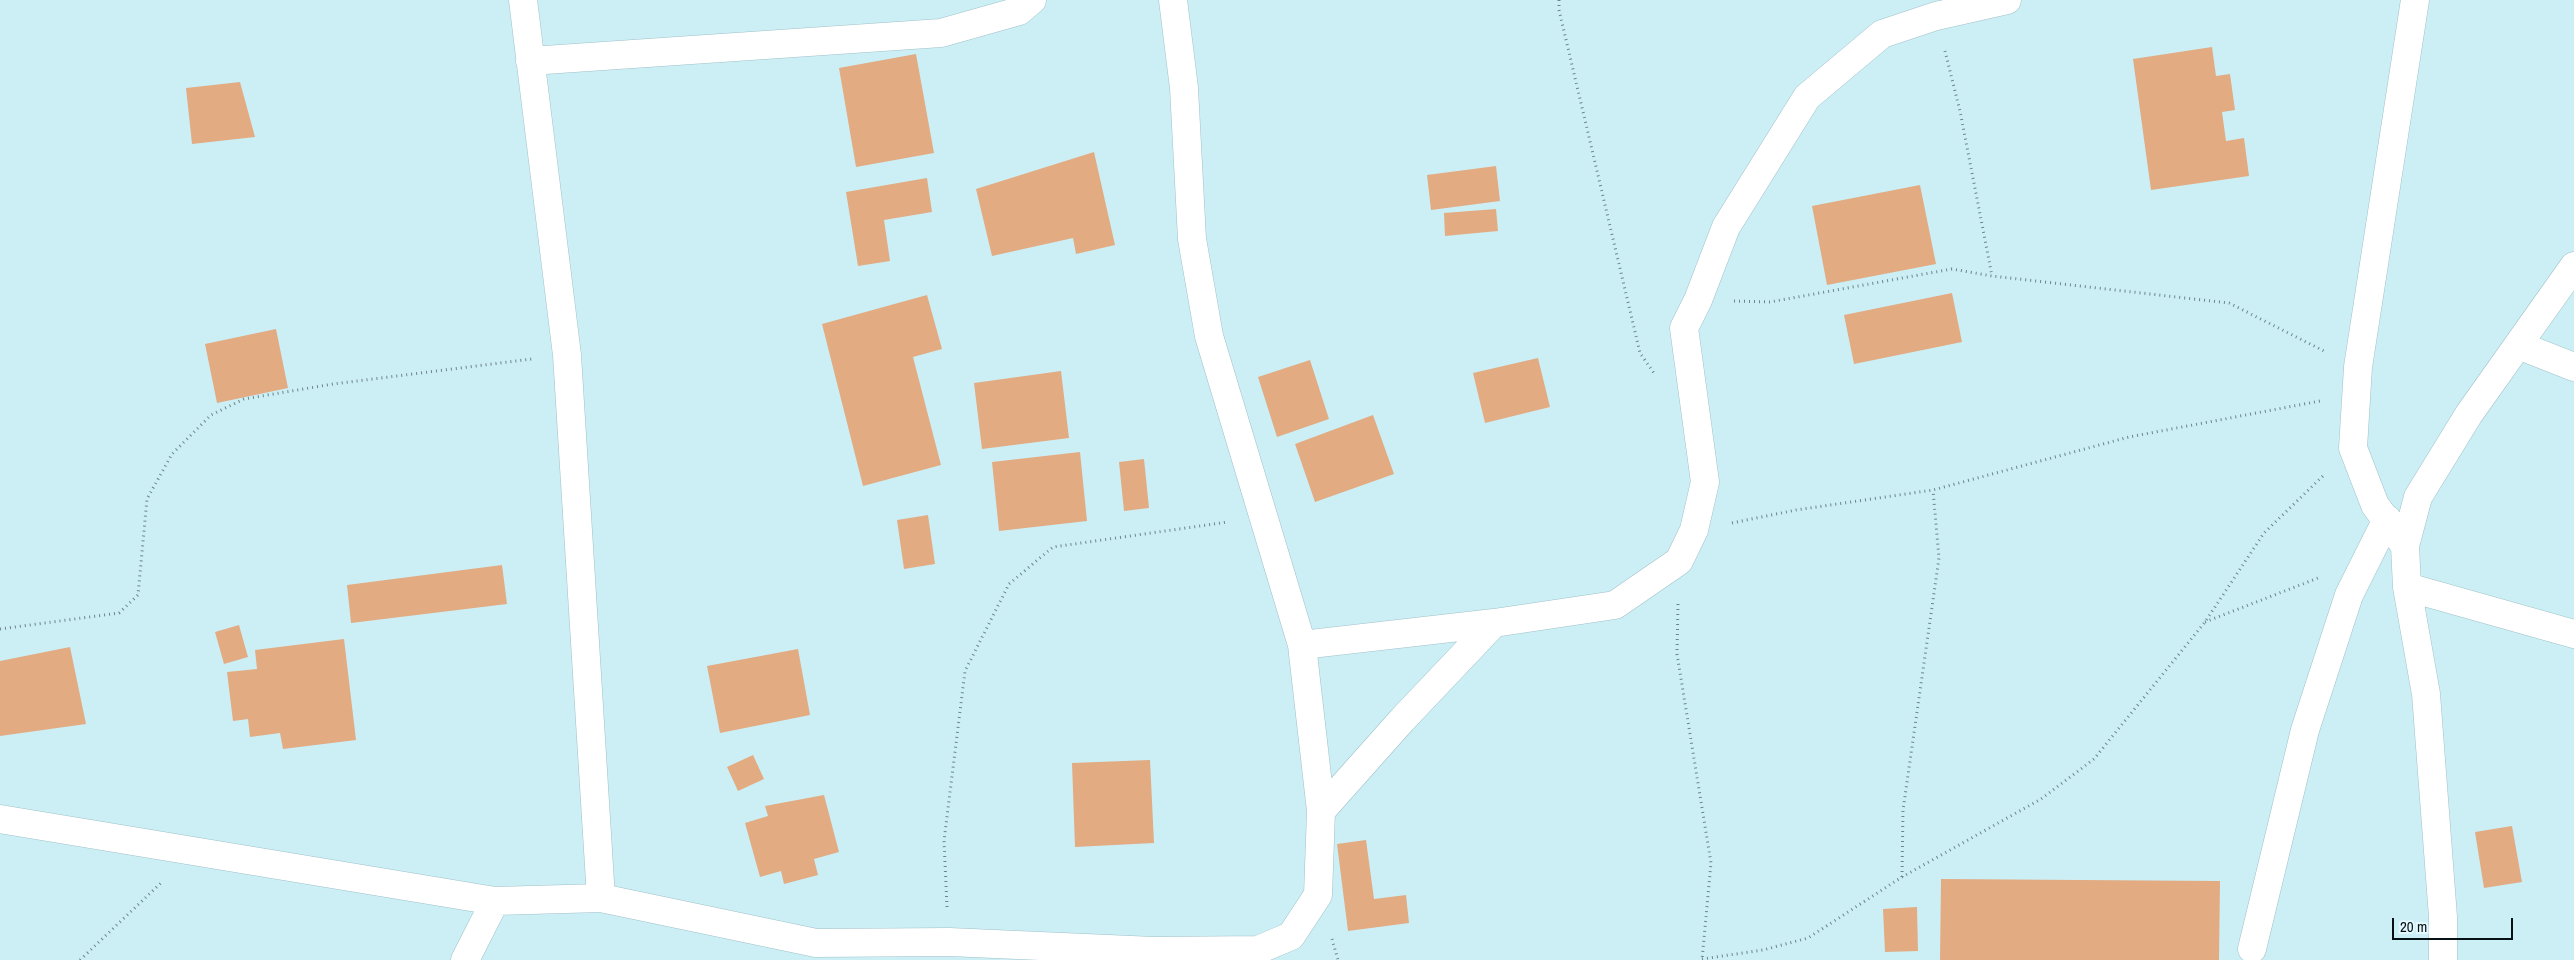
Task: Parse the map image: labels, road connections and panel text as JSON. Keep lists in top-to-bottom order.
{
  "scale_bar": "20 m"
}
